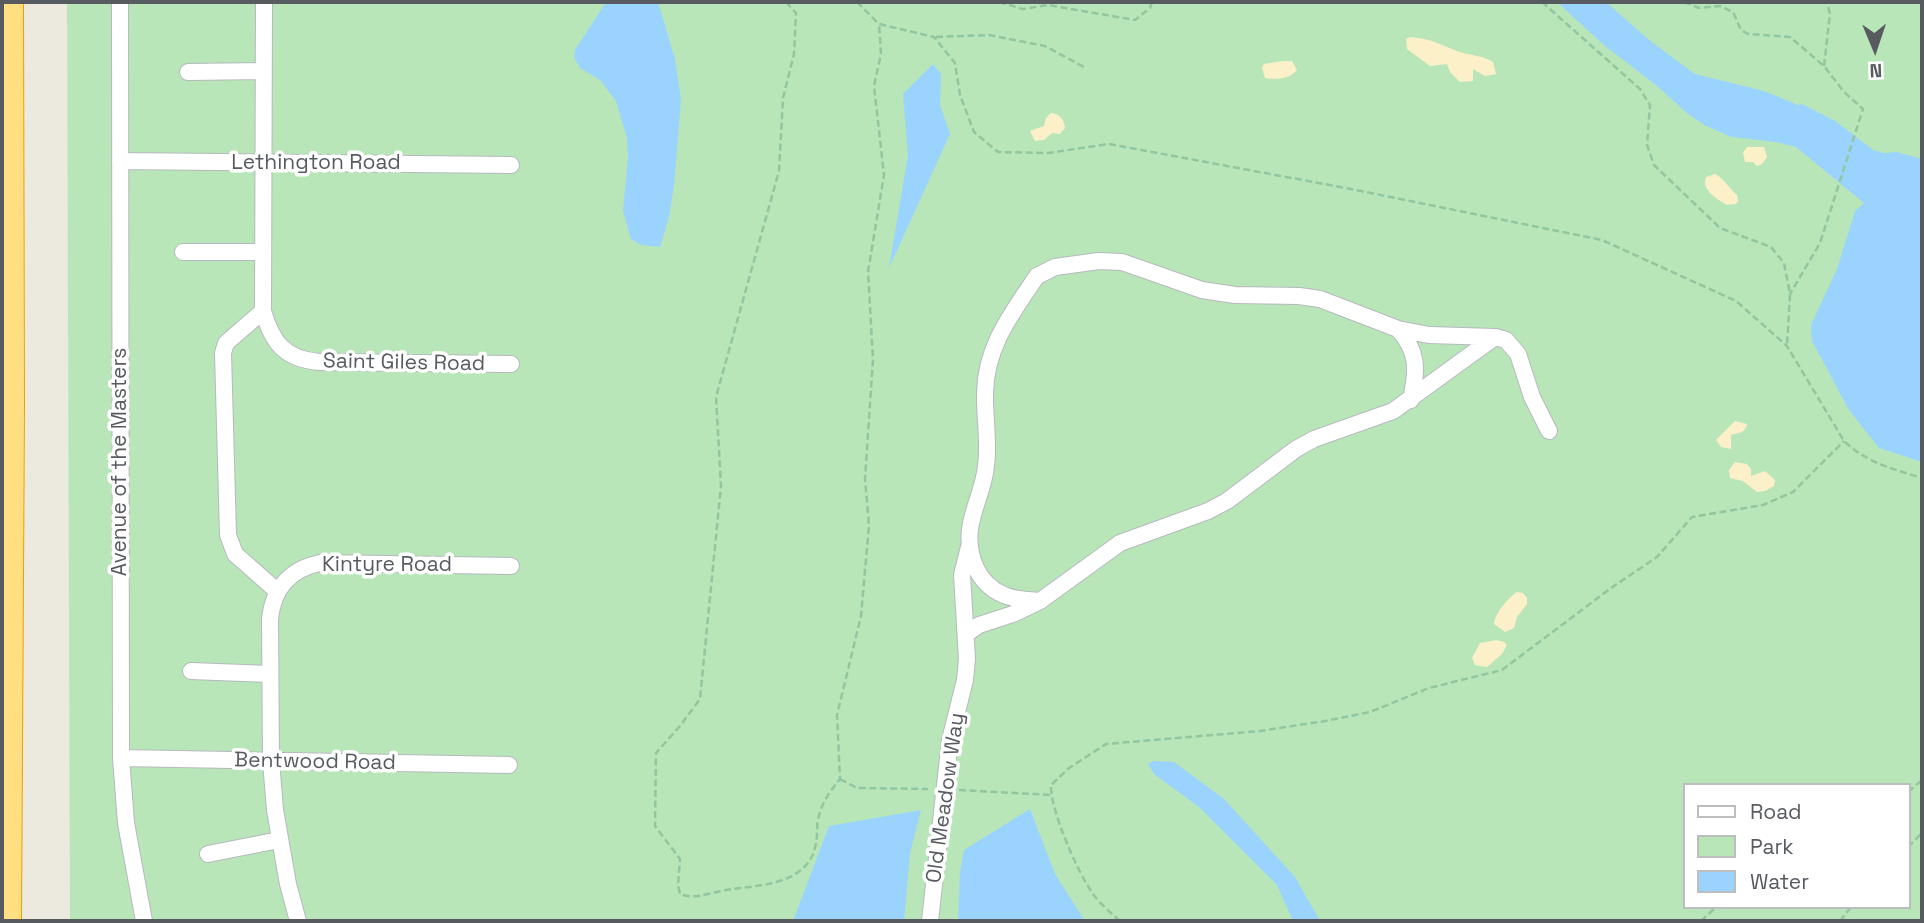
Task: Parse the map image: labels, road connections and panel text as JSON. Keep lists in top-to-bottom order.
{
  "streets": {
    "street": [
      "Lethington Road",
      "Saint Giles Road",
      "Avenue of the Masters",
      "Kintyre Road",
      "Bentwood Road",
      "Old Meadow Way"
    ]
  },
  "crossings": [
    ["Lethington Road", "Saint Giles Road"],
    ["Lethington Road", "Avenue of the Masters"],
    ["Avenue of the Masters", "Bentwood Road"]
  ],
  "legend": ["Road", "Park", "Water"],
  "north": "bottom"
}
